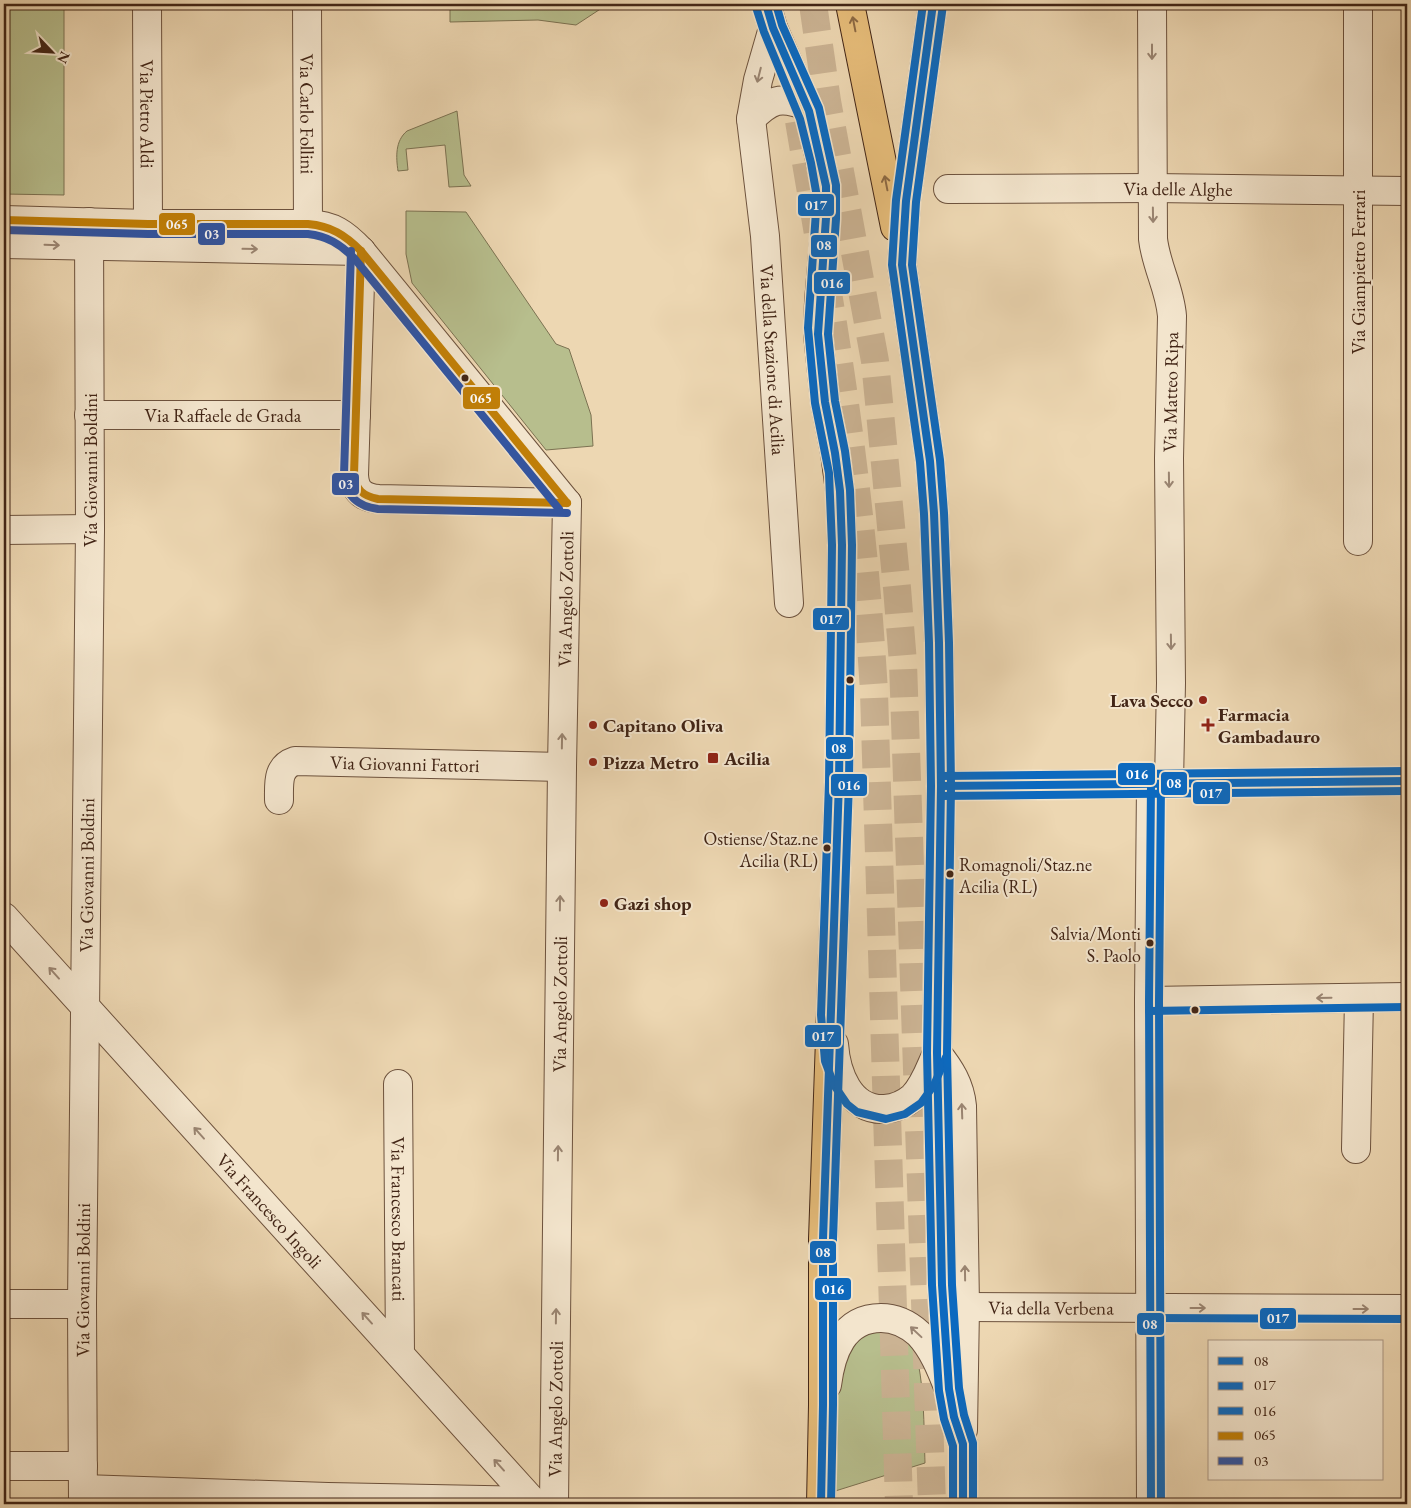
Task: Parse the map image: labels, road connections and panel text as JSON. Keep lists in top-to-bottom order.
{
  "streets": {
    "street": [
      "Via Pietro Aldi",
      "Via Carlo Follini",
      "Via delle Alghe",
      "Via Giampietro Ferrari",
      "Via della Stazione di Acilia",
      "Via Matteo Ripa",
      "Via Raffaele de Grada",
      "Via Giovanni Boldini",
      "Via Angelo Zottoli",
      "Via Giovanni Fattori",
      "Via Francesco Ingoli",
      "Via Francesco Brancati",
      "Via della Verbena"
    ]
  },
  "crossings": [
    ["Via delle Alghe", "Via Giampietro Ferrari"],
    ["Via delle Alghe", "Via Matteo Ripa"],
    ["Via Matteo Ripa", "Via della Verbena"],
    ["Via Raffaele de Grada", "Via Giovanni Boldini"],
    ["Via Giovanni Boldini", "Via Francesco Ingoli"],
    ["Via Angelo Zottoli", "Via Giovanni Fattori"],
    ["Via Angelo Zottoli", "Via Francesco Ingoli"],
    ["Via Francesco Ingoli", "Via Francesco Brancati"]
  ],
  "one_way": [
    "Via Matteo Ripa",
    "Via Angelo Zottoli",
    "Via Francesco Ingoli",
    "Via della Verbena"
  ],
  "places": {
    "other": [
      "Lava Secco",
      "Capitano Oliva",
      "Pizza Metro",
      "Ostiense/Staz.ne Acilia (RL)",
      "Romagnoli/Staz.ne Acilia (RL)",
      "Gazi shop",
      "Salvia/Monti S. Paolo"
    ],
    "health": ["Farmacia Gambadauro"],
    "transit": ["Acilia"]
  },
  "lines": [
    "transit line 08",
    "transit line 017",
    "transit line 016",
    "transit line 065",
    "transit line 03"
  ],
  "legend": [
    "08",
    "017",
    "016",
    "065",
    "03"
  ],
  "north": "bottom right"
}
